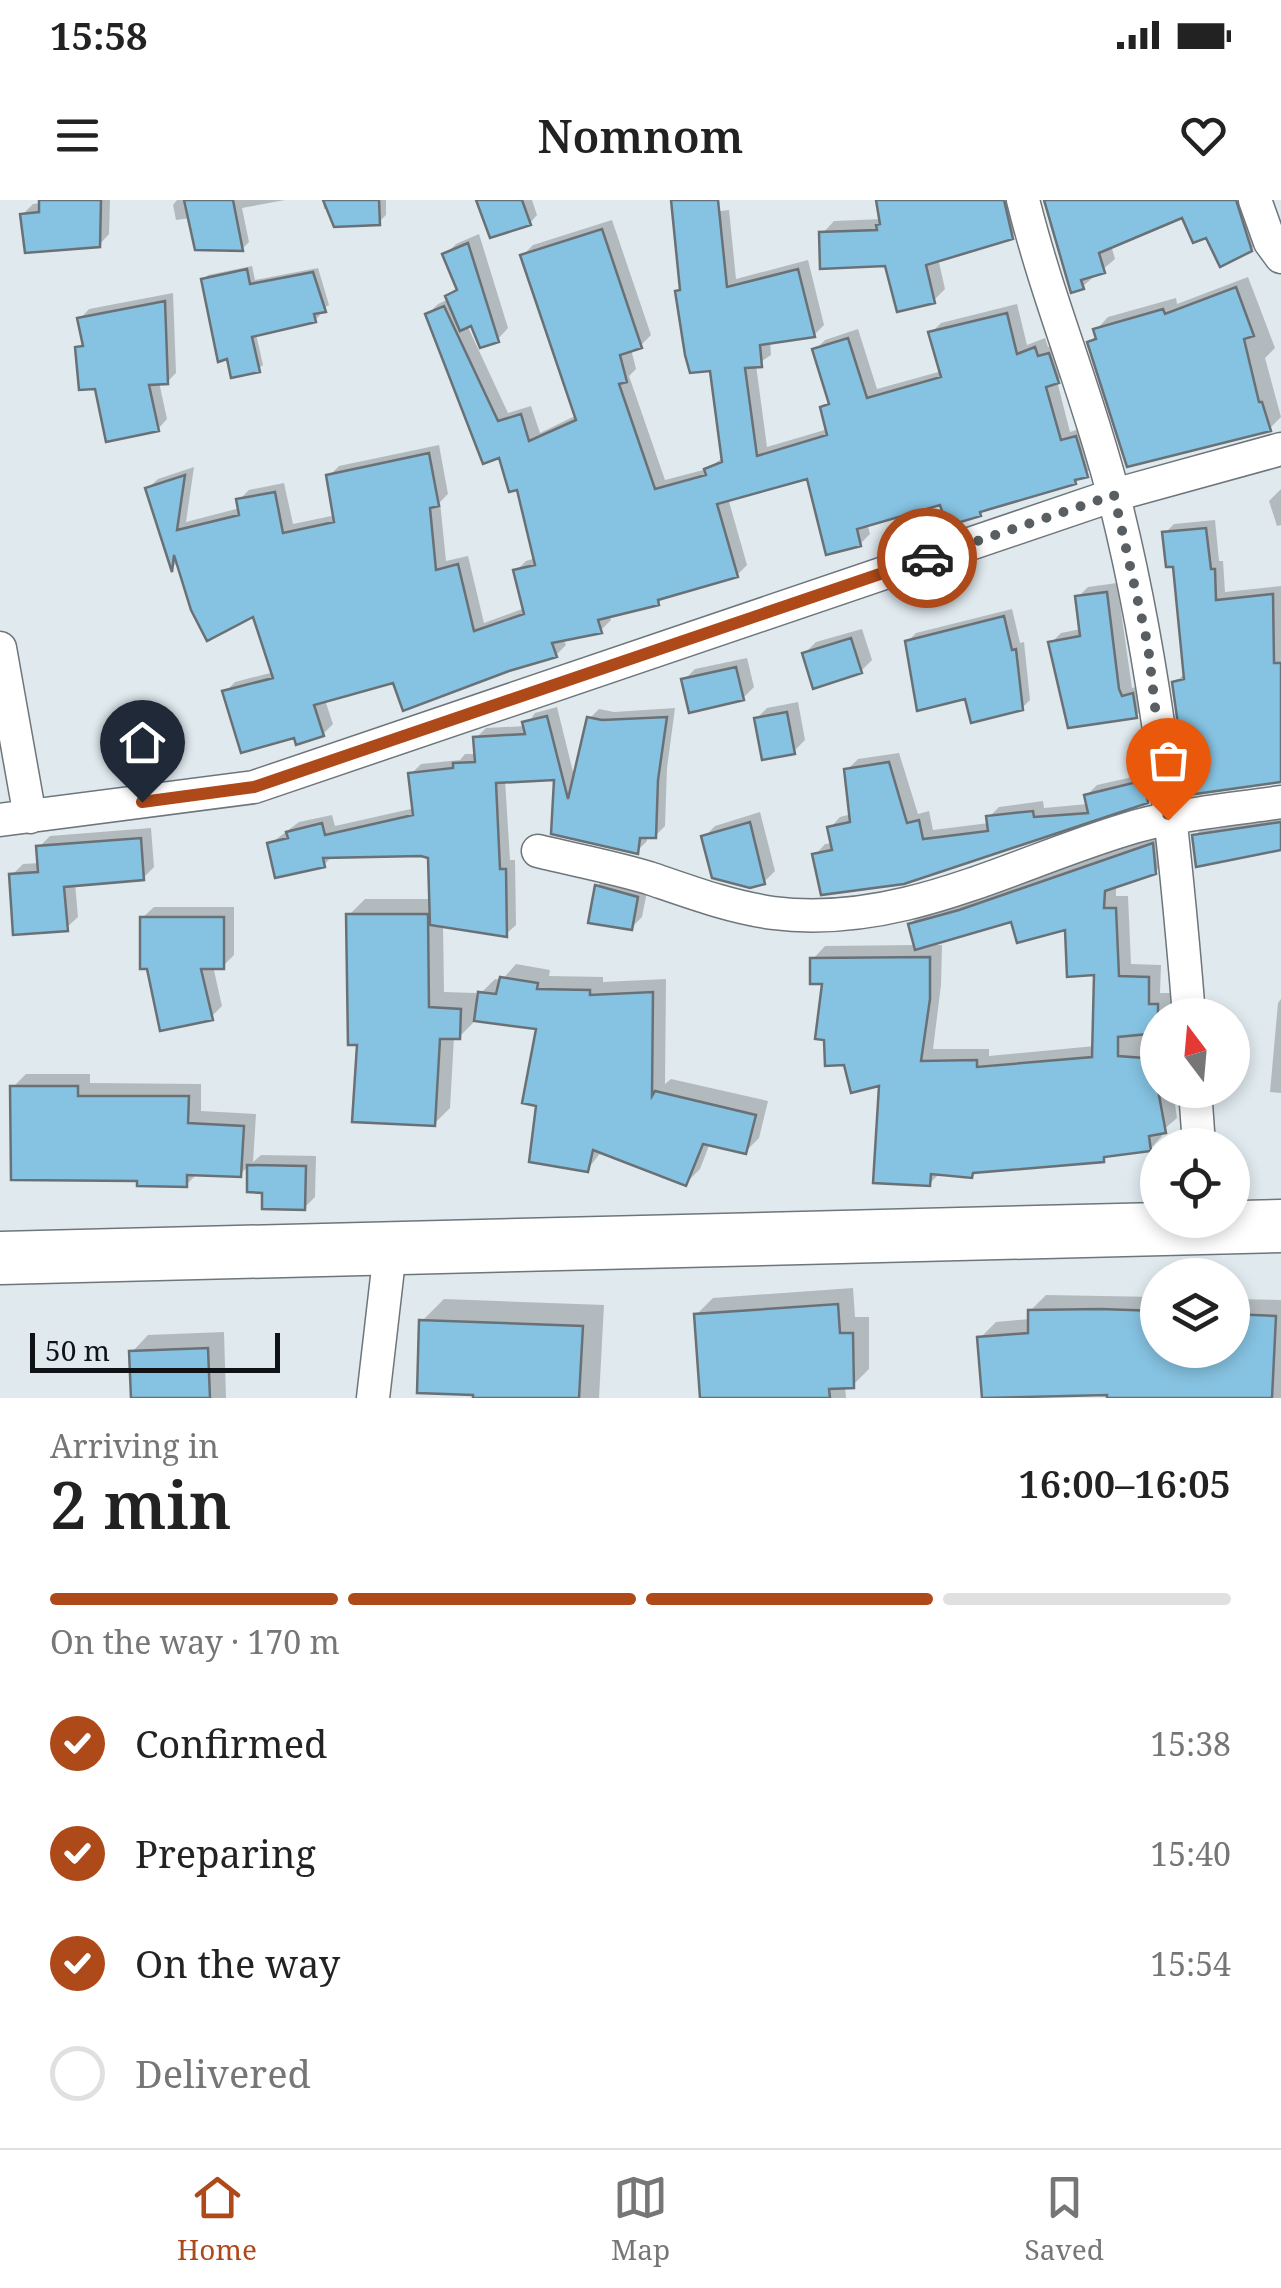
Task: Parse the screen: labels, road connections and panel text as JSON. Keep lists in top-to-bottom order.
{
  "scale_bar": "50 m",
  "north": "top",
  "page": {
    "status": "15:58",
    "header": "Nomnom",
    "scale": "50 m",
    "heading": ["2 min", "Arriving in", "16:00–16:05"],
    "bar": "On the way · 170 m",
    "list": [
      ["Confirmed", "15:38"],
      ["Preparing", "15:40"],
      ["On the way", "15:54"],
      "Delivered"
    ],
    "tabs": ["Home", "Map", "Saved"]
  }
}
